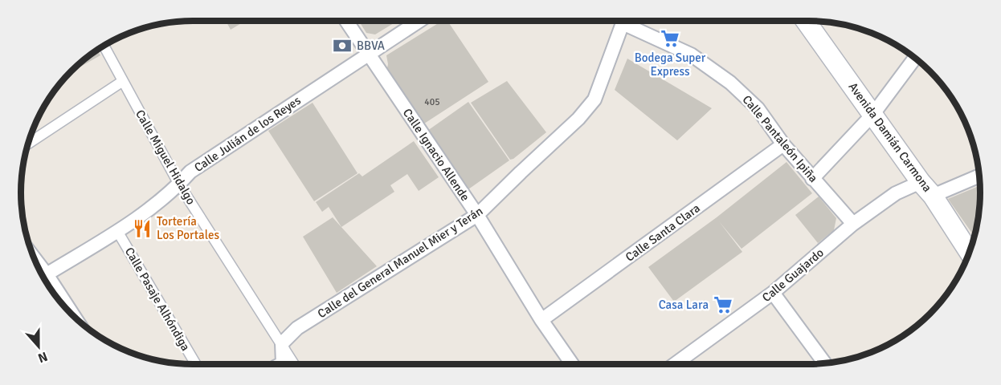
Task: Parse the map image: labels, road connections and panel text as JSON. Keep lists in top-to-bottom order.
{
  "streets": {
    "main road": ["Avenida Damián Carmona"],
    "street": [
      "Calle Julián de los Reyes",
      "Calle Pantaleón Ipiña",
      "Calle Ignacio Allende",
      "Calle Miguel Hidalgo",
      "Calle Santa Clara",
      "Calle del General Manuel Mier y Terán",
      "Calle Guajardo",
      "Calle Pasaje Alhóndiga"
    ]
  },
  "crossings": [
    ["Calle Julián de los Reyes", "Calle Ignacio Allende"],
    ["Calle Julián de los Reyes", "Calle Miguel Hidalgo"],
    ["Calle Julián de los Reyes", "Calle Pasaje Alhóndiga"],
    ["Avenida Damián Carmona", "Calle Guajardo"],
    ["Calle Pantaleón Ipiña", "Calle Santa Clara"],
    ["Calle Pantaleón Ipiña", "Calle Guajardo"],
    ["Calle Ignacio Allende", "Calle Santa Clara"],
    ["Calle Ignacio Allende", "Calle del General Manuel Mier y Terán"],
    ["Calle Miguel Hidalgo", "Calle del General Manuel Mier y Terán"]
  ],
  "places": {
    "supermarket": ["Bodega Super Express", "Casa Lara"],
    "bank": ["BBVA"],
    "restaurant": ["Tortería Los Portales"]
  },
  "house_numbers": ["405"],
  "north": "bottom"
}
